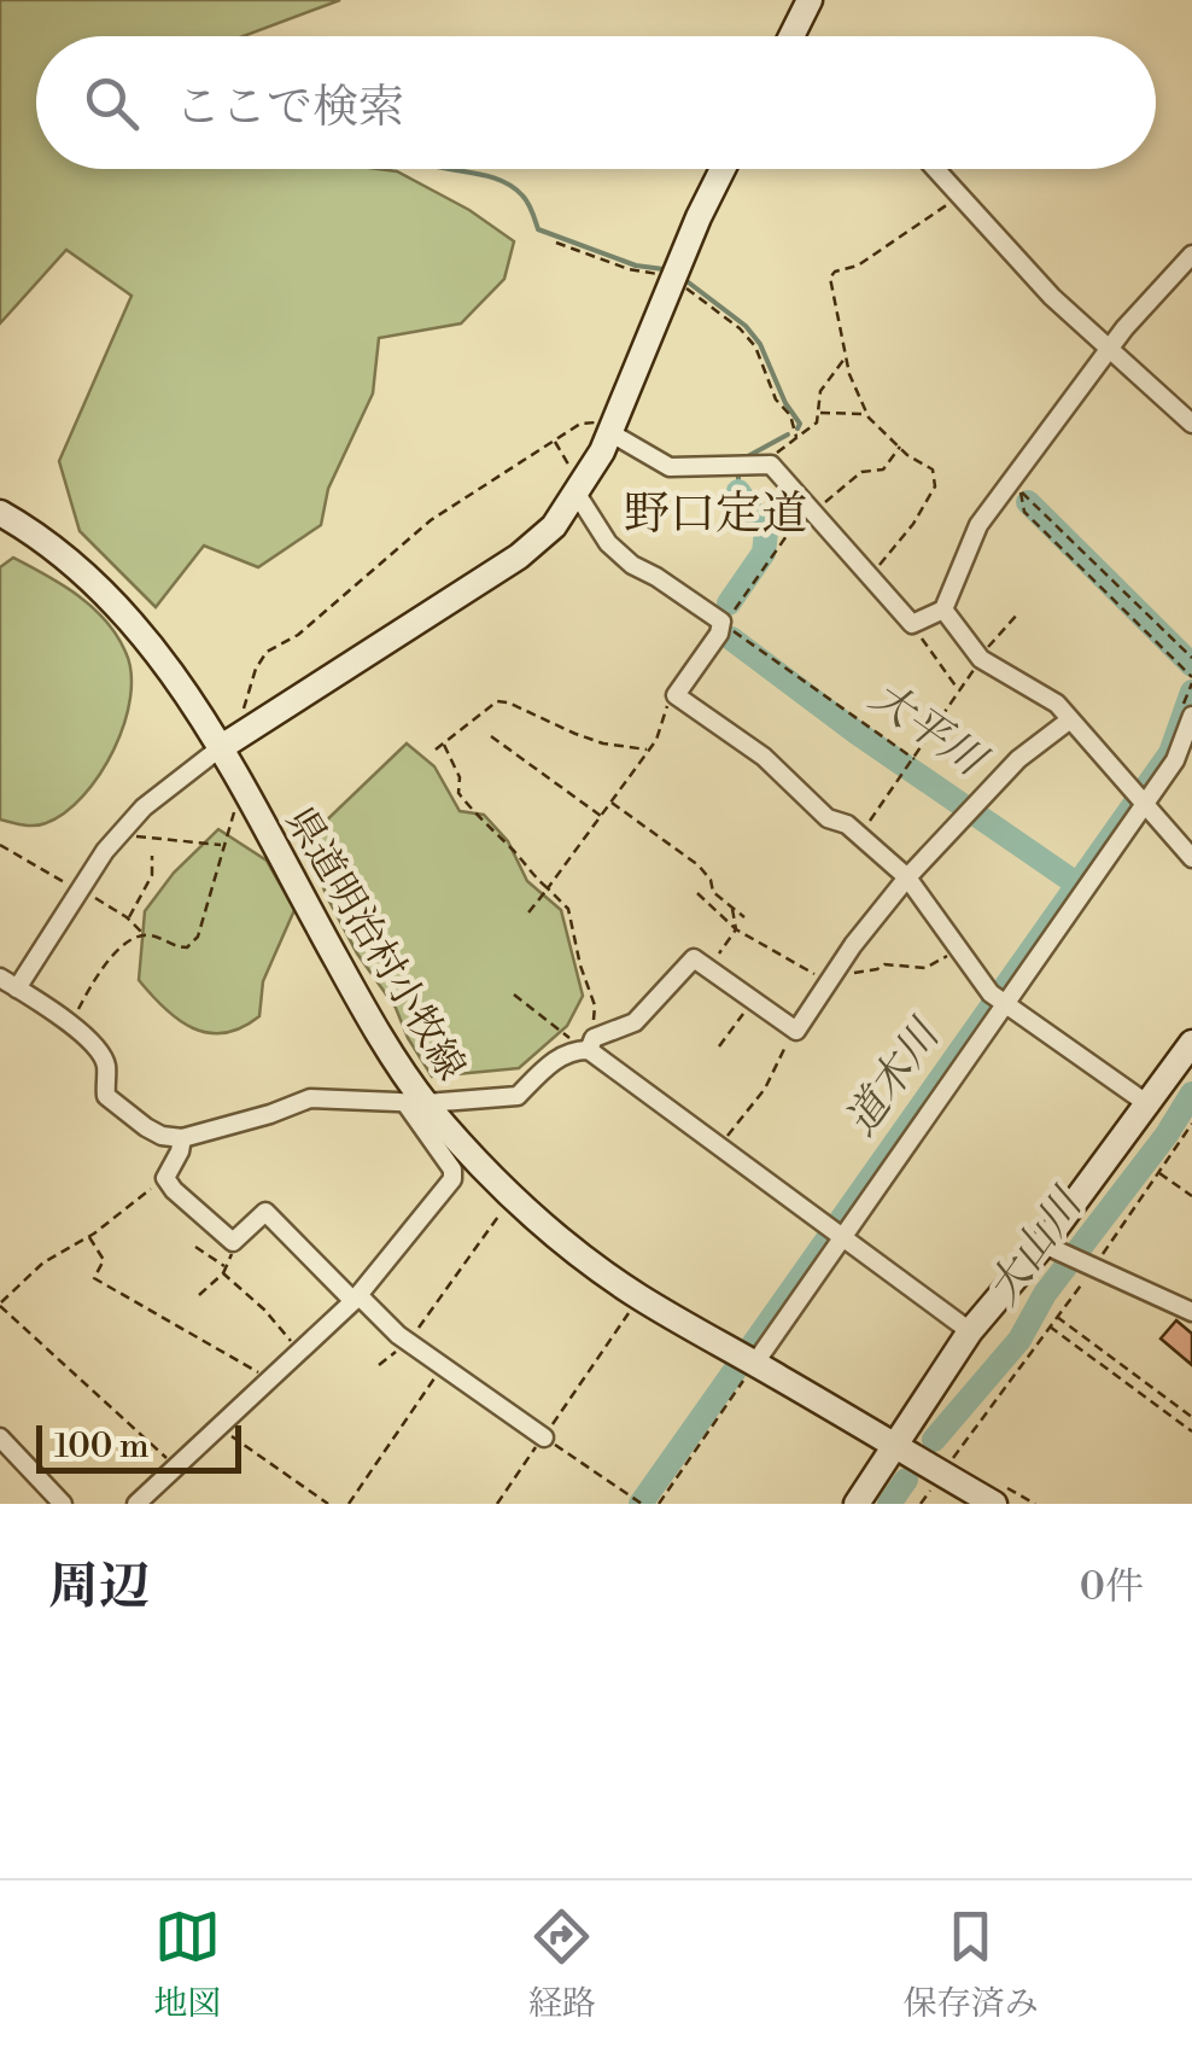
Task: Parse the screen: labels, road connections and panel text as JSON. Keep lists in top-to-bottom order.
{
  "streets": {
    "main road": ["県道明治村小牧線"]
  },
  "districts": ["野口定道"],
  "water": ["大平川", "道木川", "大山川"],
  "scale_bar": "100 m",
  "page": {
    "search": "ここで検索",
    "scale": "100 m",
    "heading": ["周辺", "0件"],
    "nav": ["地図", "経路", "保存済み"]
  }
}
